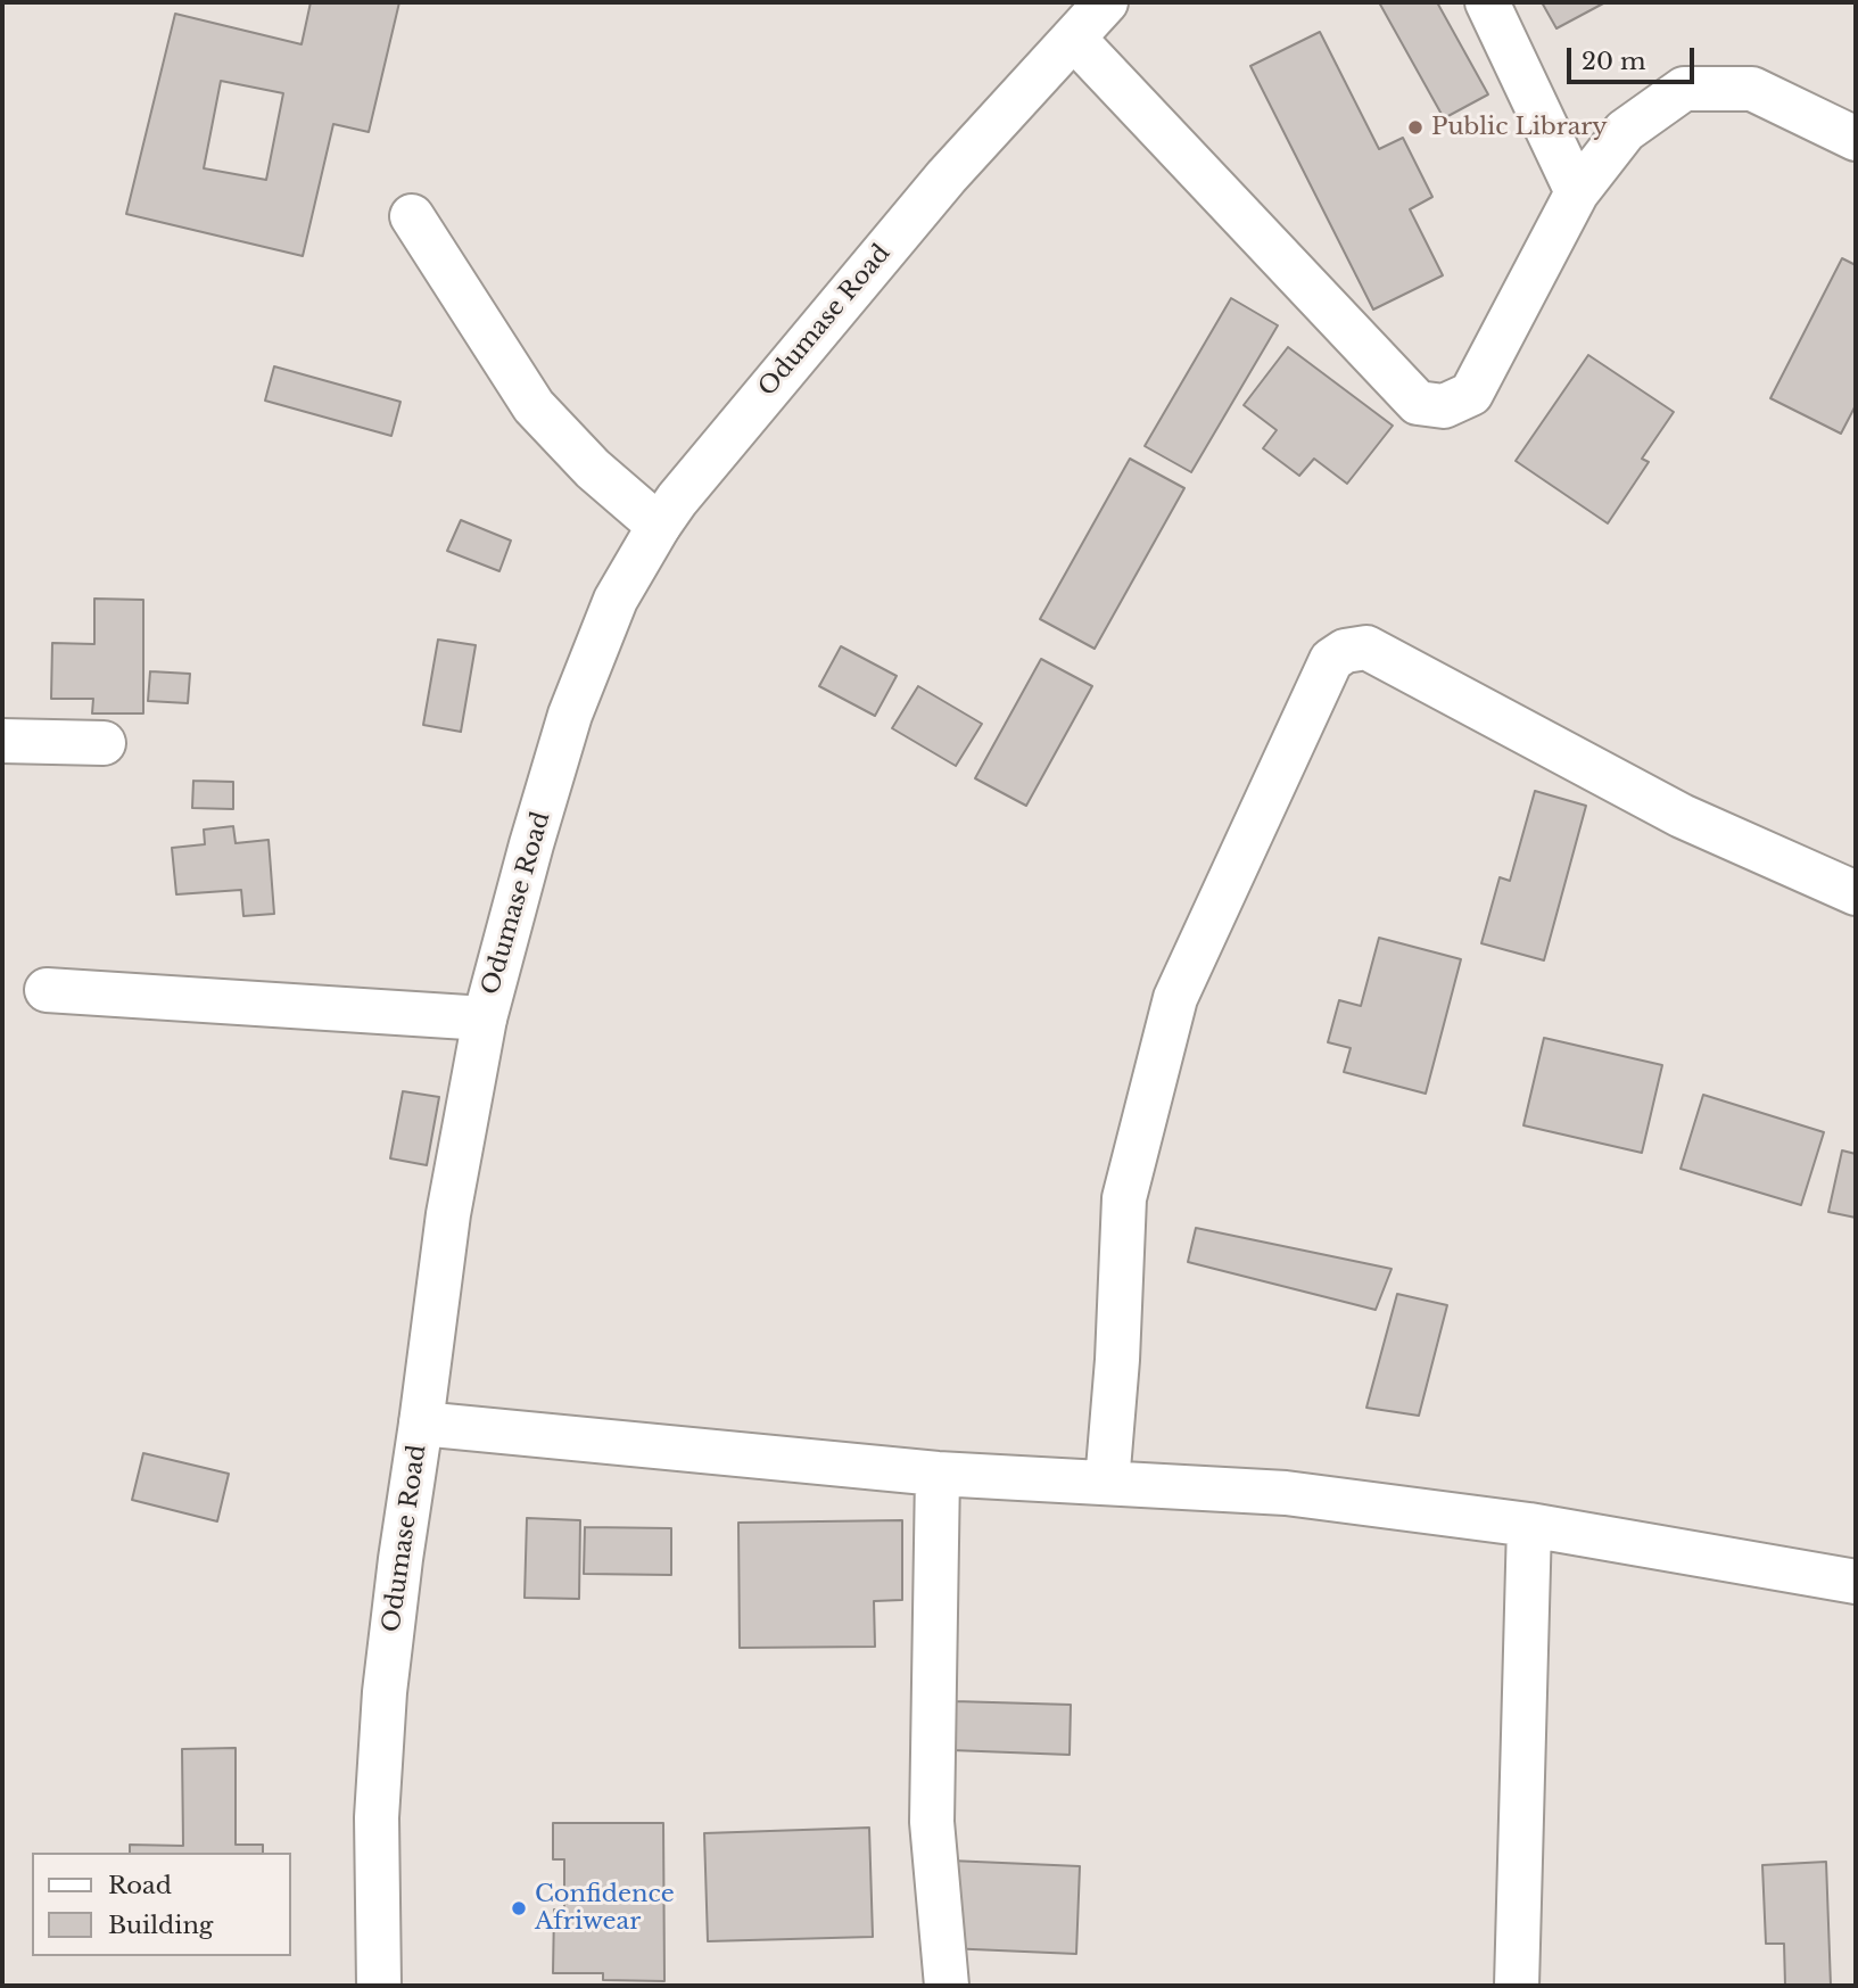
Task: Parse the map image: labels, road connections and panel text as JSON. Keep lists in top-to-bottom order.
{
  "streets": {
    "street": ["Odumase Road"]
  },
  "places": ["Public Library", "Confidence Afriwear"],
  "legend": ["Road", "Building"],
  "scale_bar": "20 m"
}
